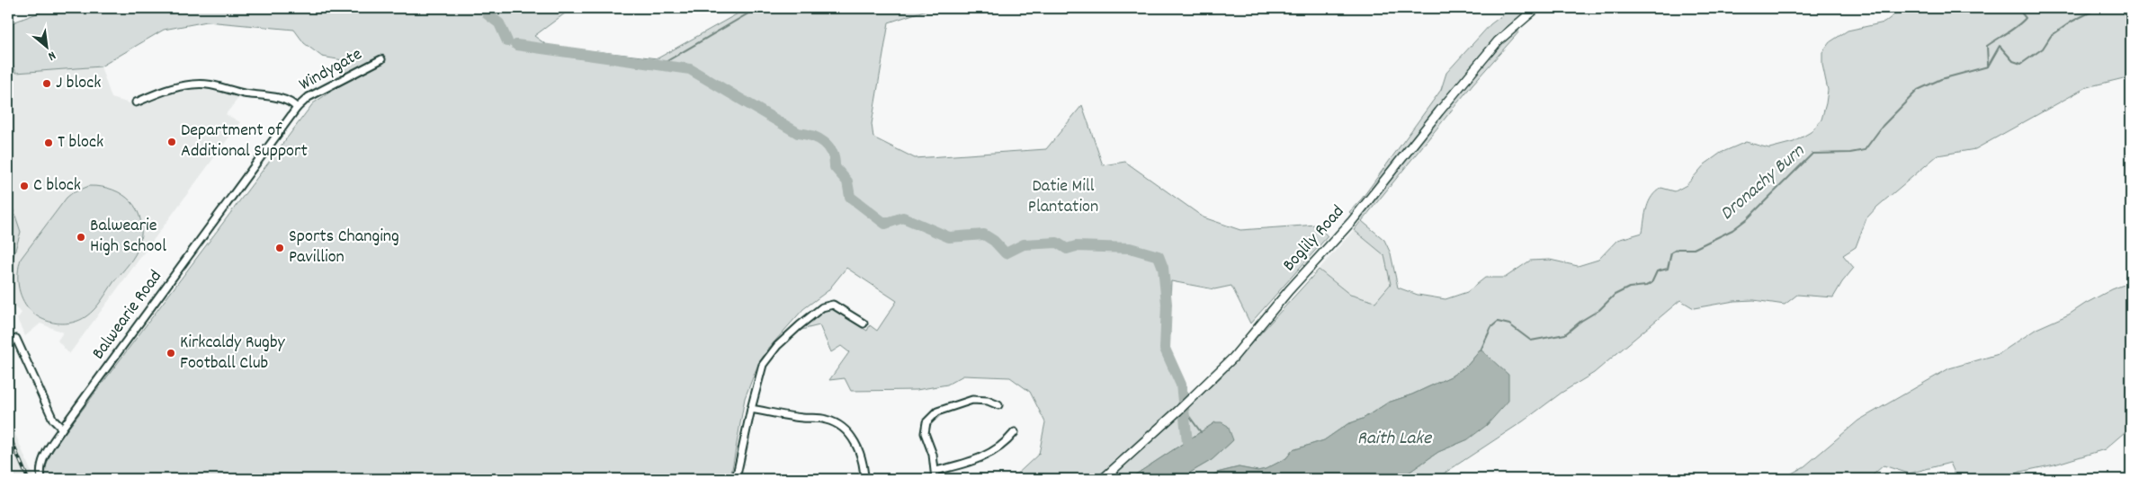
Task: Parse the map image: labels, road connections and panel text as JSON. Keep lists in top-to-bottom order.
{
  "streets": {
    "main road": ["Boglily Road"],
    "street": ["Windygate", "Balwearie Road"]
  },
  "crossings": [
    ["Windygate", "Balwearie Road"]
  ],
  "water": ["Dronachy Burn", "Raith Lake"],
  "parks": ["Datie Mill Plantation"],
  "places": [
    "J block",
    "Department of Additional Support",
    "T block",
    "C block",
    "Balwearie High School",
    "Sports Changing Pavillion",
    "Kirkcaldy Rugby Football Club"
  ],
  "north": "bottom right"
}
